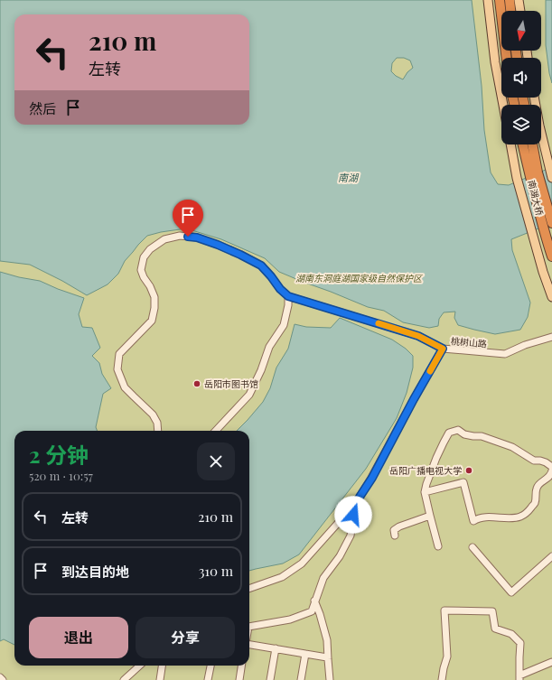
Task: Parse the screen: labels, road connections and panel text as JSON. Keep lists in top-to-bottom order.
{
  "streets": {
    "highway": ["南湖大桥"],
    "street": ["桃树山路"]
  },
  "water": ["南湖"],
  "parks": ["湖南东洞庭湖国家级自然保护区"],
  "places": ["岳阳市图书馆", "岳阳广播电视大学"],
  "north": "bottom",
  "page": {
    "turn": ["210 m", "左转"],
    "then": "然后",
    "heading": ["2 分钟", "520 m · 10:57"],
    "list": [
      {
        "name": "左转",
        "value": "210 m"
      },
      {
        "name": "到达目的地",
        "value": "310 m"
      }
    ],
    "buttons": ["退出", "分享"]
  }
}
